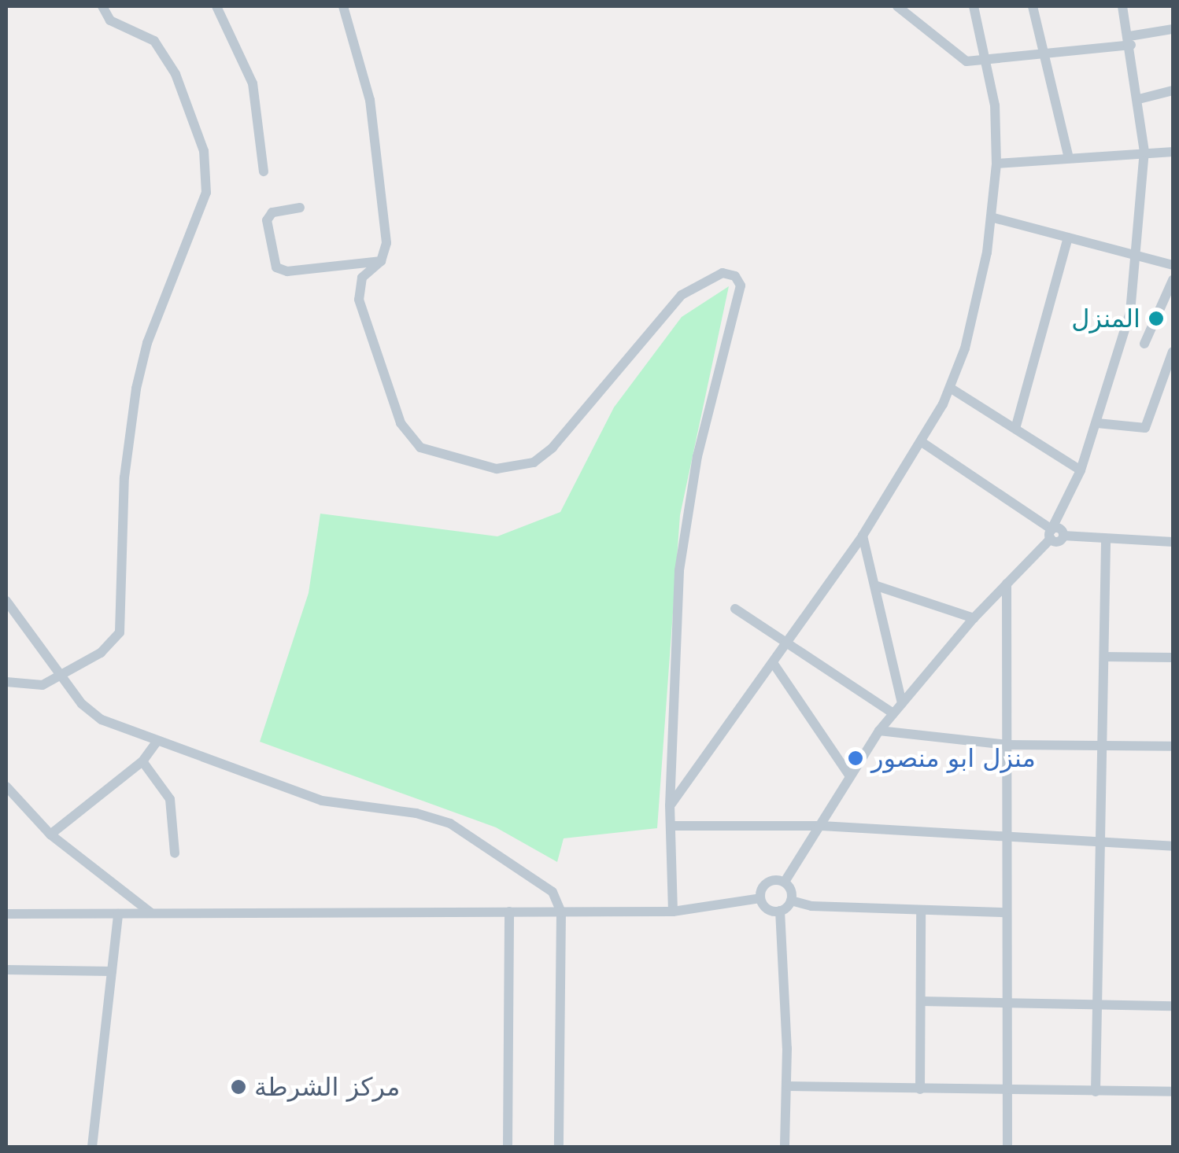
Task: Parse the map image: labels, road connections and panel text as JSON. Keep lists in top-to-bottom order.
{
  "places": ["المنزل", "منزل ابو منصور", "مركز الشرطة"]
}
